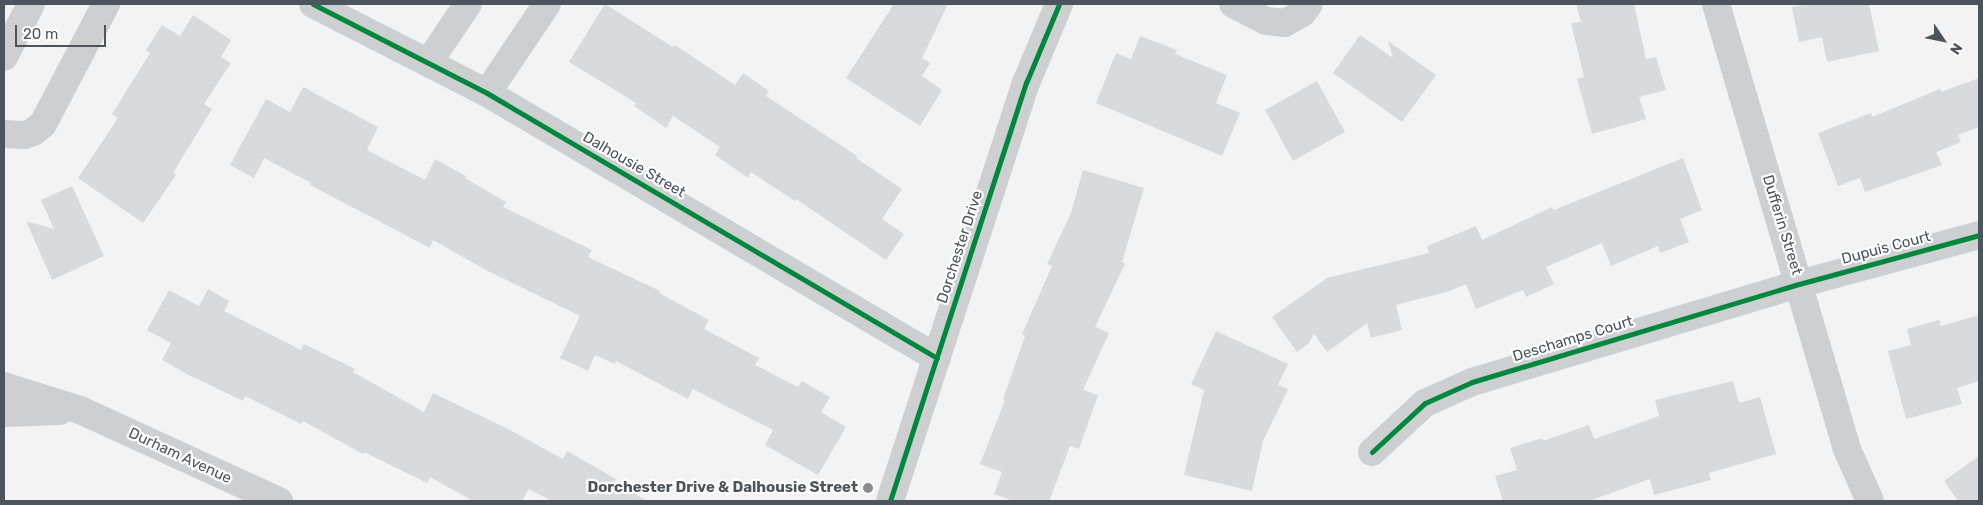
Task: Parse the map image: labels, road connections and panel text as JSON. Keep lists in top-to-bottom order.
{
  "streets": {
    "street": [
      "Dalhousie Street",
      "Dufferin Street",
      "Dorchester Drive",
      "Dupuis Court",
      "Deschamps Court",
      "Durham Avenue"
    ]
  },
  "crossings": [
    ["Dalhousie Street", "Dorchester Drive"],
    ["Dufferin Street", "Dupuis Court"],
    ["Dufferin Street", "Deschamps Court"],
    ["Dupuis Court", "Deschamps Court"]
  ],
  "places": ["Dorchester Drive & Dalhousie Street"],
  "scale_bar": "20 m",
  "north": "bottom right"
}
